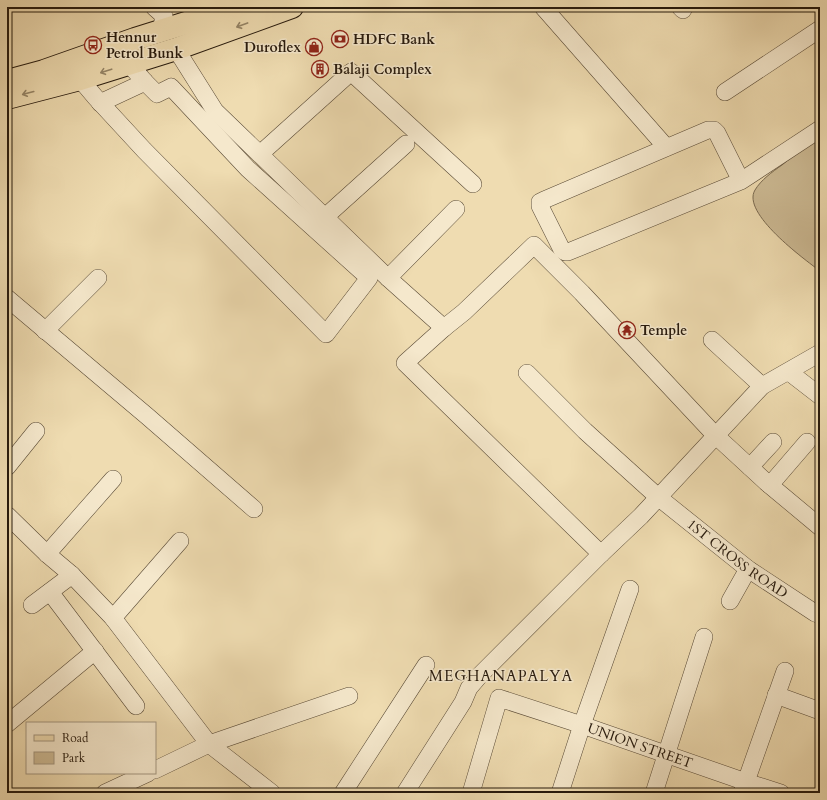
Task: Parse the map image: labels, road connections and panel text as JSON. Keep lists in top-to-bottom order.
{
  "streets": {
    "street": ["1ST CROSS ROAD", "UNION STREET"]
  },
  "districts": ["MEGHANAPALYA"],
  "places": {
    "bank": ["HDFC Bank"],
    "bus stop": ["Hennur Petrol Bunk"],
    "shop": ["Duroflex"],
    "building": ["Balaji Complex"],
    "temple": ["Temple"]
  },
  "legend": ["Road", "Park"]
}
